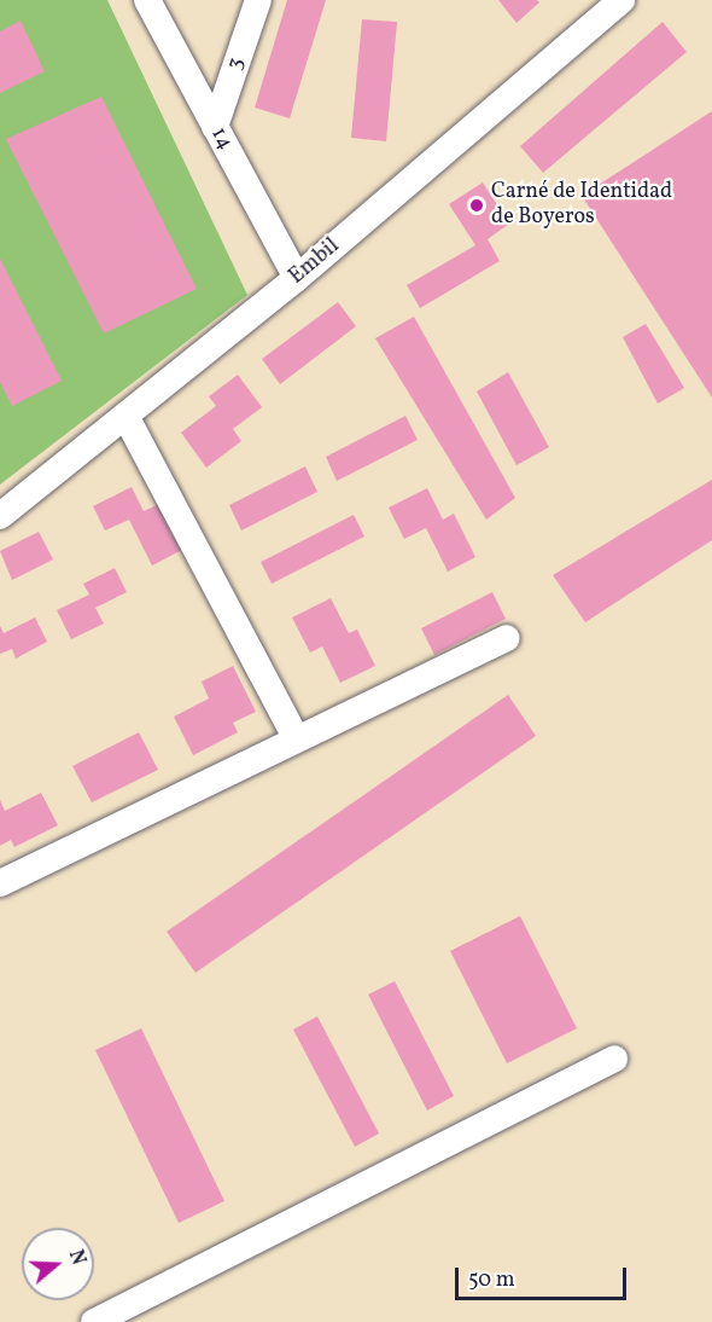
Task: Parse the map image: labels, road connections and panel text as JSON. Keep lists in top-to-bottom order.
{
  "streets": {
    "street": ["3", "14", "Embil"]
  },
  "crossings": [
    ["3", "14"],
    ["14", "Embil"]
  ],
  "places": ["Carné de Identidad de Boyeros"],
  "scale_bar": "50 m",
  "north": "right"
}
